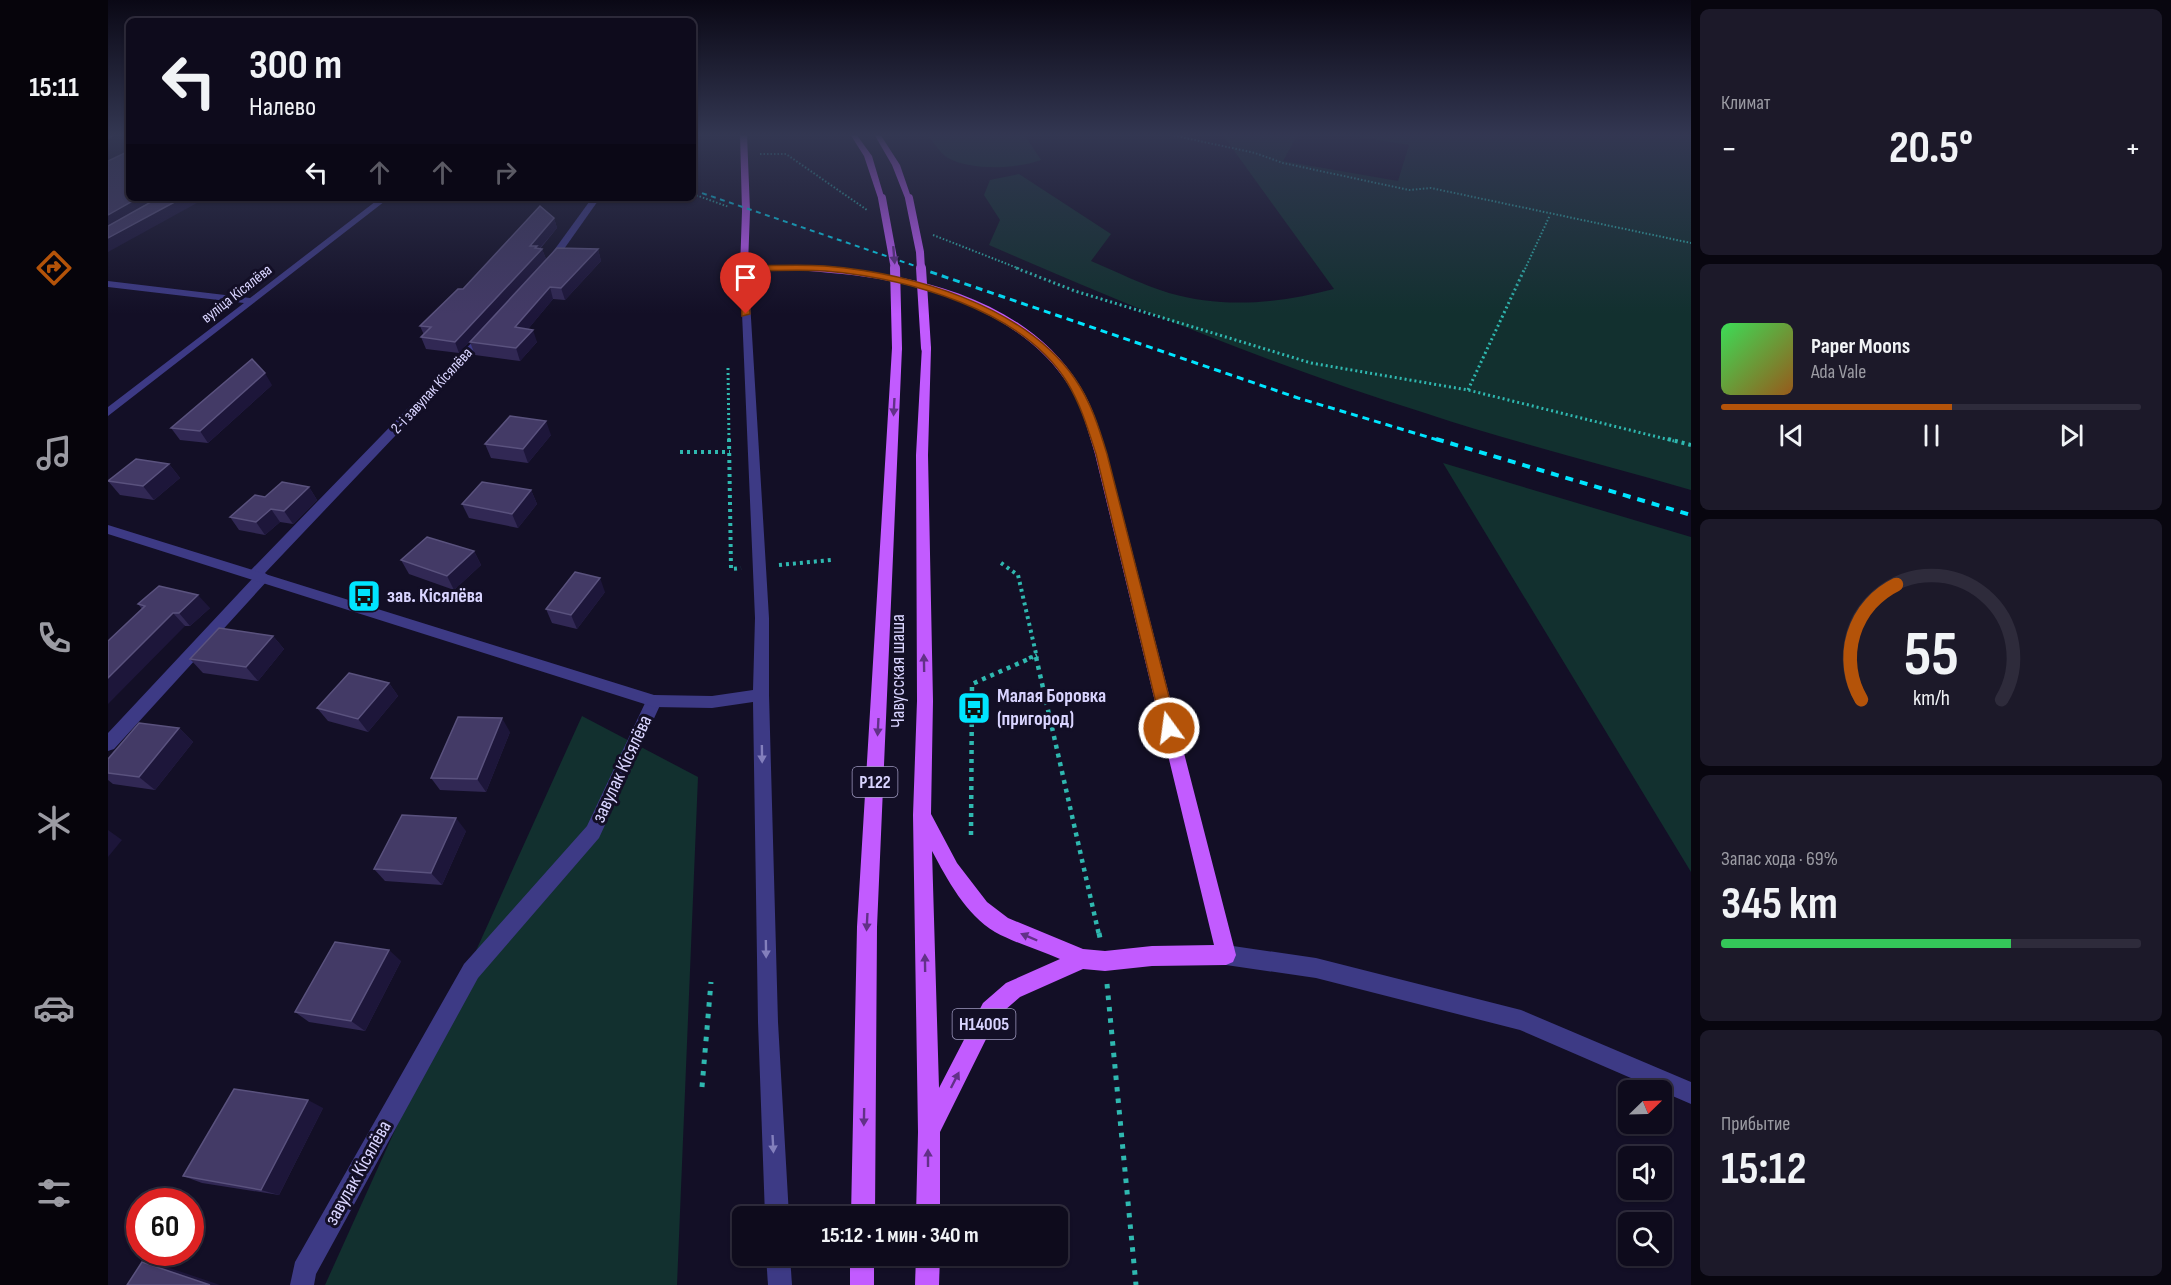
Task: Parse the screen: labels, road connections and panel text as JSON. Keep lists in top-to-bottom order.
{
  "streets": {
    "main road": ["Чавусская шаша", "Р122", "Н14005"],
    "street": ["вуліца Кісялёва", "2-і завулак Кісялёва", "завулак Кісялёва"]
  },
  "crossings": [
    ["2-і завулак Кісялёва", "завулак Кісялёва"],
    ["Чавусская шаша", "Н14005"]
  ],
  "places": {
    "bus stop": ["зав. Кісялёва", "Малая Боровка (пригород)"]
  },
  "north": "top right",
  "page": {
    "tabs": "15:11",
    "tile": [
      "Климат",
      ["Запас хода · 69%", "345 km"],
      ["Прибытие", "15:12"]
    ],
    "turn": ["300 m", "Налево"],
    "heat": ["−", "20.5°", "+"],
    "song": ["Paper Moons", "Ada Vale"],
    "limit": "60",
    "trip": "15:12 · 1 мин · 340 m",
    "gauge": ["55", "km/h"]
  }
}
